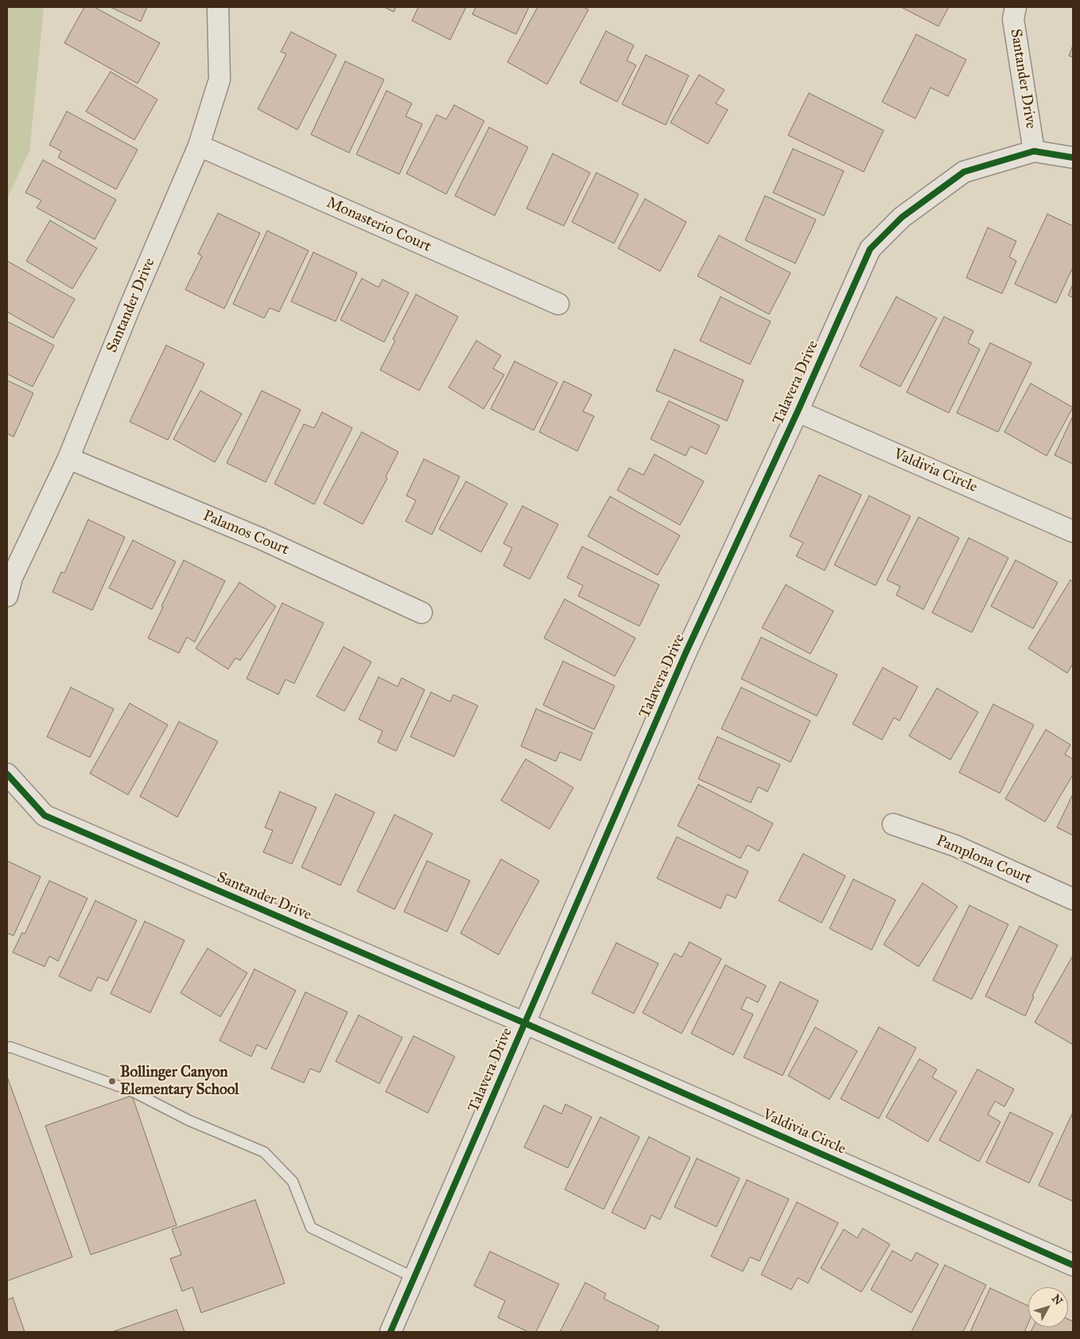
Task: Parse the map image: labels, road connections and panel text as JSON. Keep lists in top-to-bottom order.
{
  "streets": {
    "street": [
      "Santander Drive",
      "Monasterio Court",
      "Talavera Drive",
      "Valdivia Circle",
      "Palamos Court",
      "Pamplona Court"
    ]
  },
  "crossings": [
    ["Santander Drive", "Monasterio Court"],
    ["Santander Drive", "Talavera Drive"],
    ["Santander Drive", "Valdivia Circle"],
    ["Santander Drive", "Palamos Court"],
    ["Talavera Drive", "Valdivia Circle"]
  ],
  "places": ["Bollinger Canyon Elementary School"],
  "north": "top right"
}
